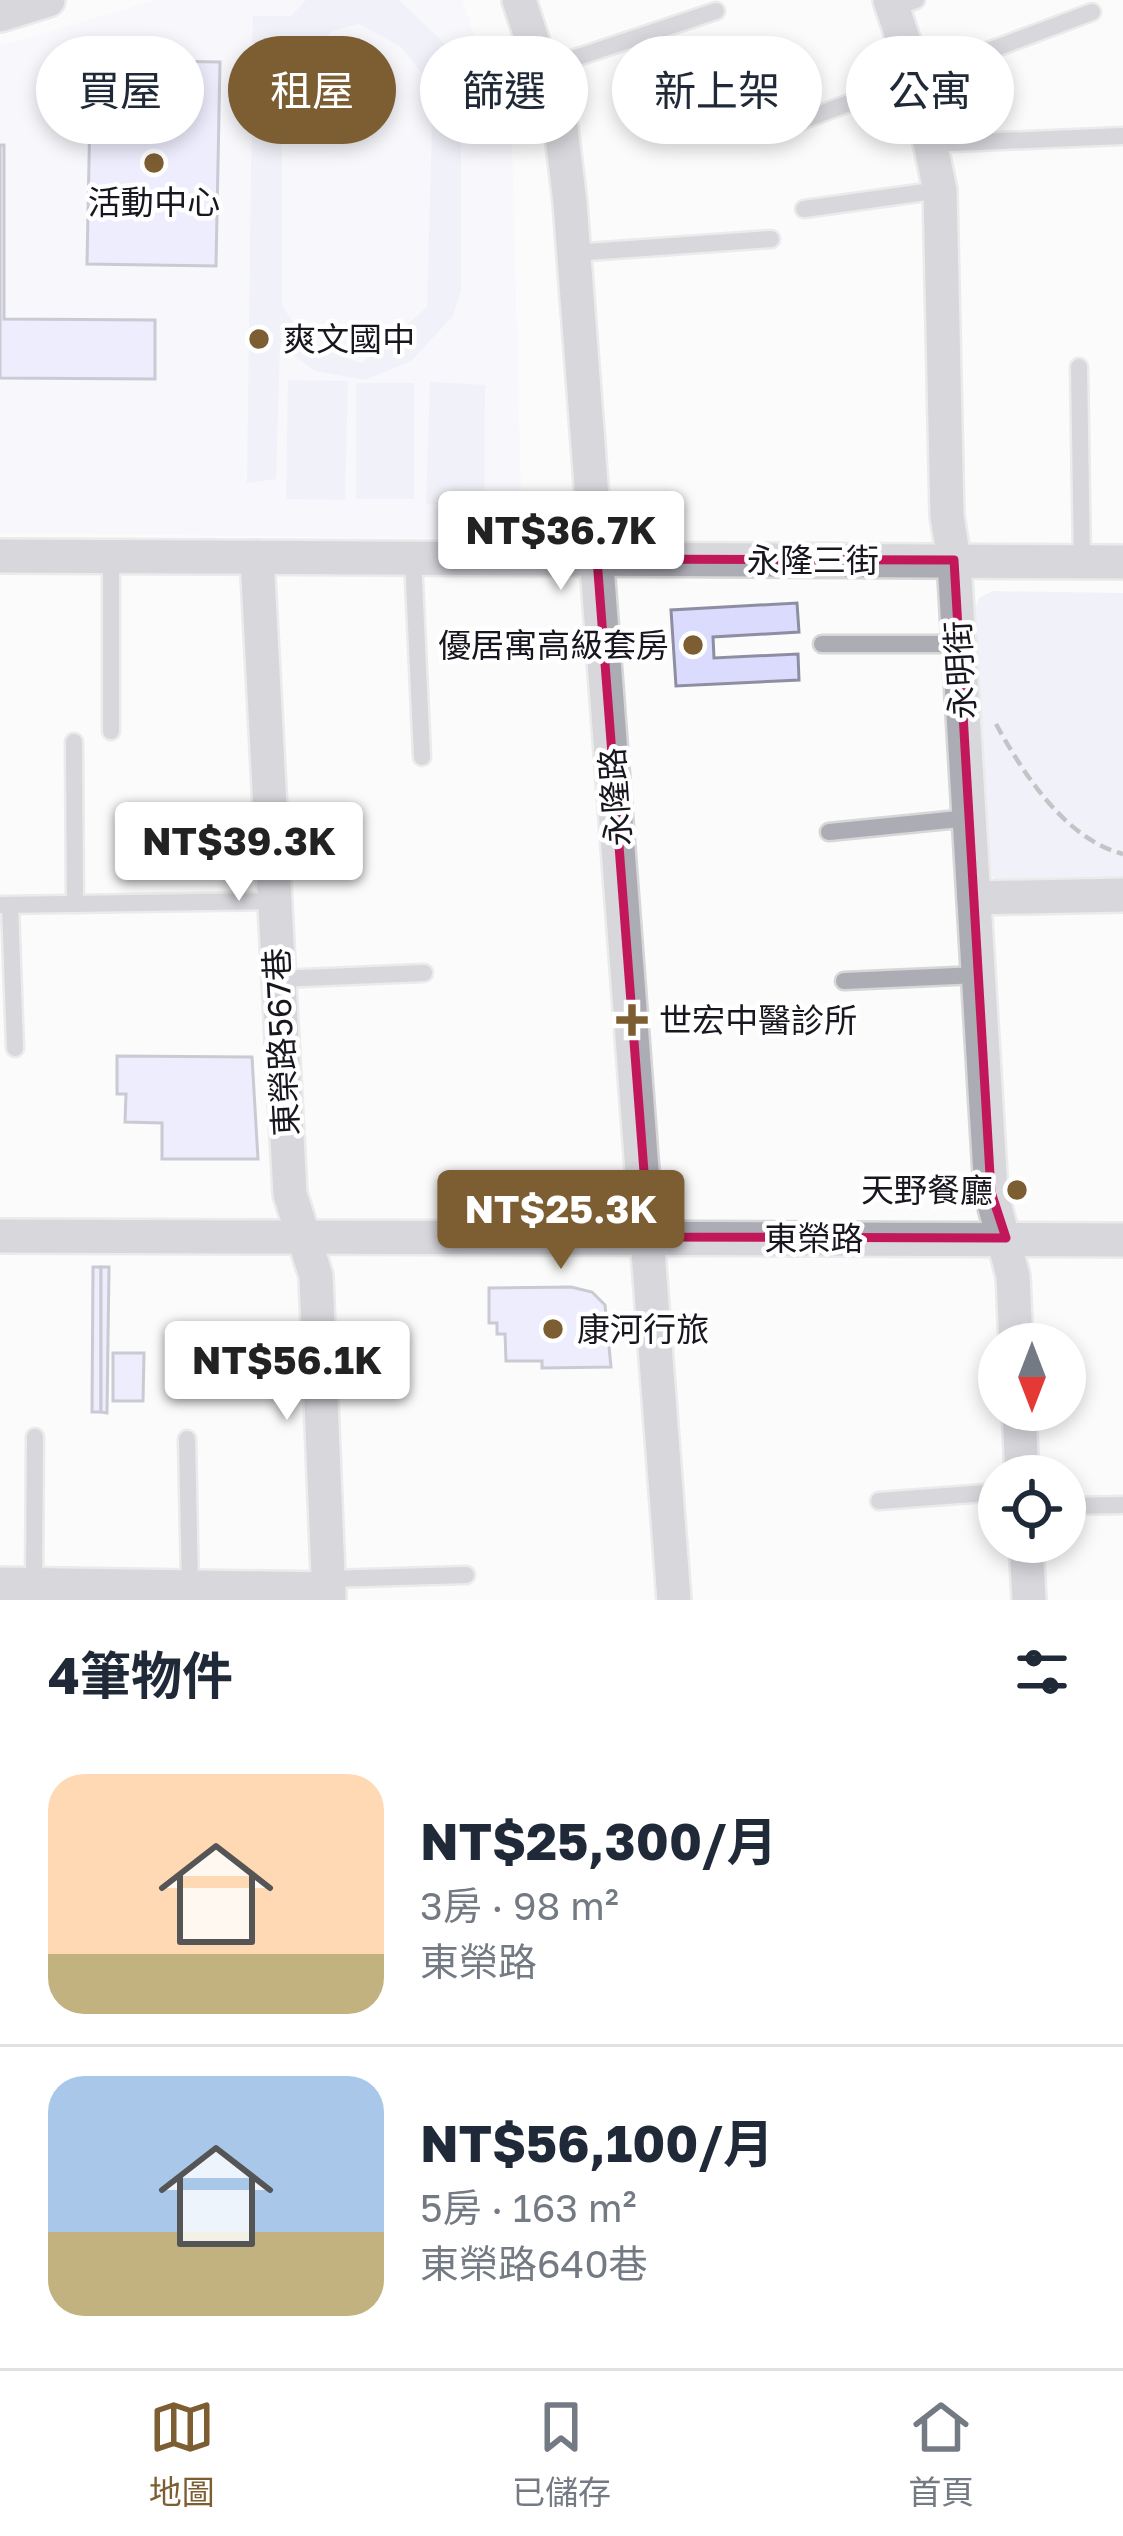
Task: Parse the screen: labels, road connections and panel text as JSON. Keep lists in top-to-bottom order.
{
  "streets": {
    "street": [
      "永隆三街",
      "永明街",
      "永隆路",
      "東榮路567巷",
      "東榮路"
    ]
  },
  "crossings": [
    ["永隆三街", "永明街"],
    ["永隆三街", "永隆路"],
    ["永隆三街", "東榮路567巷"],
    ["永明街", "東榮路"],
    ["永隆路", "東榮路"],
    ["東榮路567巷", "東榮路"]
  ],
  "places": {
    "other": [
      "活動中心",
      "爽文國中",
      "優居寓高級套房",
      "天野餐廳",
      "康河行旅"
    ],
    "health": ["世宏中醫診所"]
  },
  "north": "bottom",
  "page": {
    "chip": [
      "買屋",
      "租屋",
      "篩選",
      "新上架",
      "公寓"
    ],
    "price": [
      "NT$36.7K",
      "NT$39.3K",
      "NT$25.3K",
      "NT$56.1K"
    ],
    "heading": "4筆物件",
    "list": [
      {
        "name": "NT$25,300/月",
        "note": "3房 · 98 m² · 東榮路"
      },
      {
        "name": "NT$56,100/月",
        "note": "5房 · 163 m² · 東榮路640巷"
      }
    ],
    "tabs": ["地圖", "已儲存", "首頁"]
  }
}
